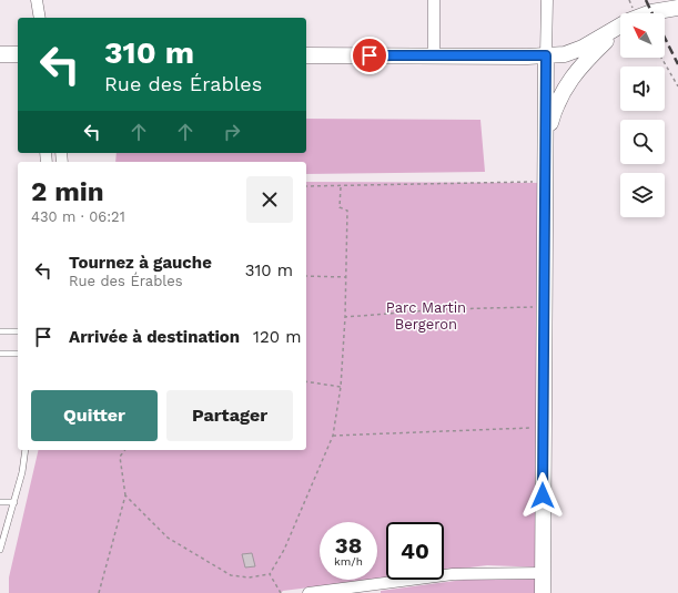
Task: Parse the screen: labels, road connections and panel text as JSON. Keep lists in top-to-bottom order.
{
  "parks": ["Parc Martin Bergeron"],
  "north": "top left",
  "page": {
    "turn": ["310 m", "Rue des Érables"],
    "heading": ["2 min", "430 m · 06:21"],
    "list": [
      {
        "name": "Tournez à gauche",
        "note": "Rue des Érables",
        "value": "310 m"
      },
      {
        "name": "Arrivée à destination",
        "value": "120 m"
      }
    ],
    "buttons": ["Quitter", "Partager"],
    "speed": "38 km/h",
    "limit": "40"
  }
}
